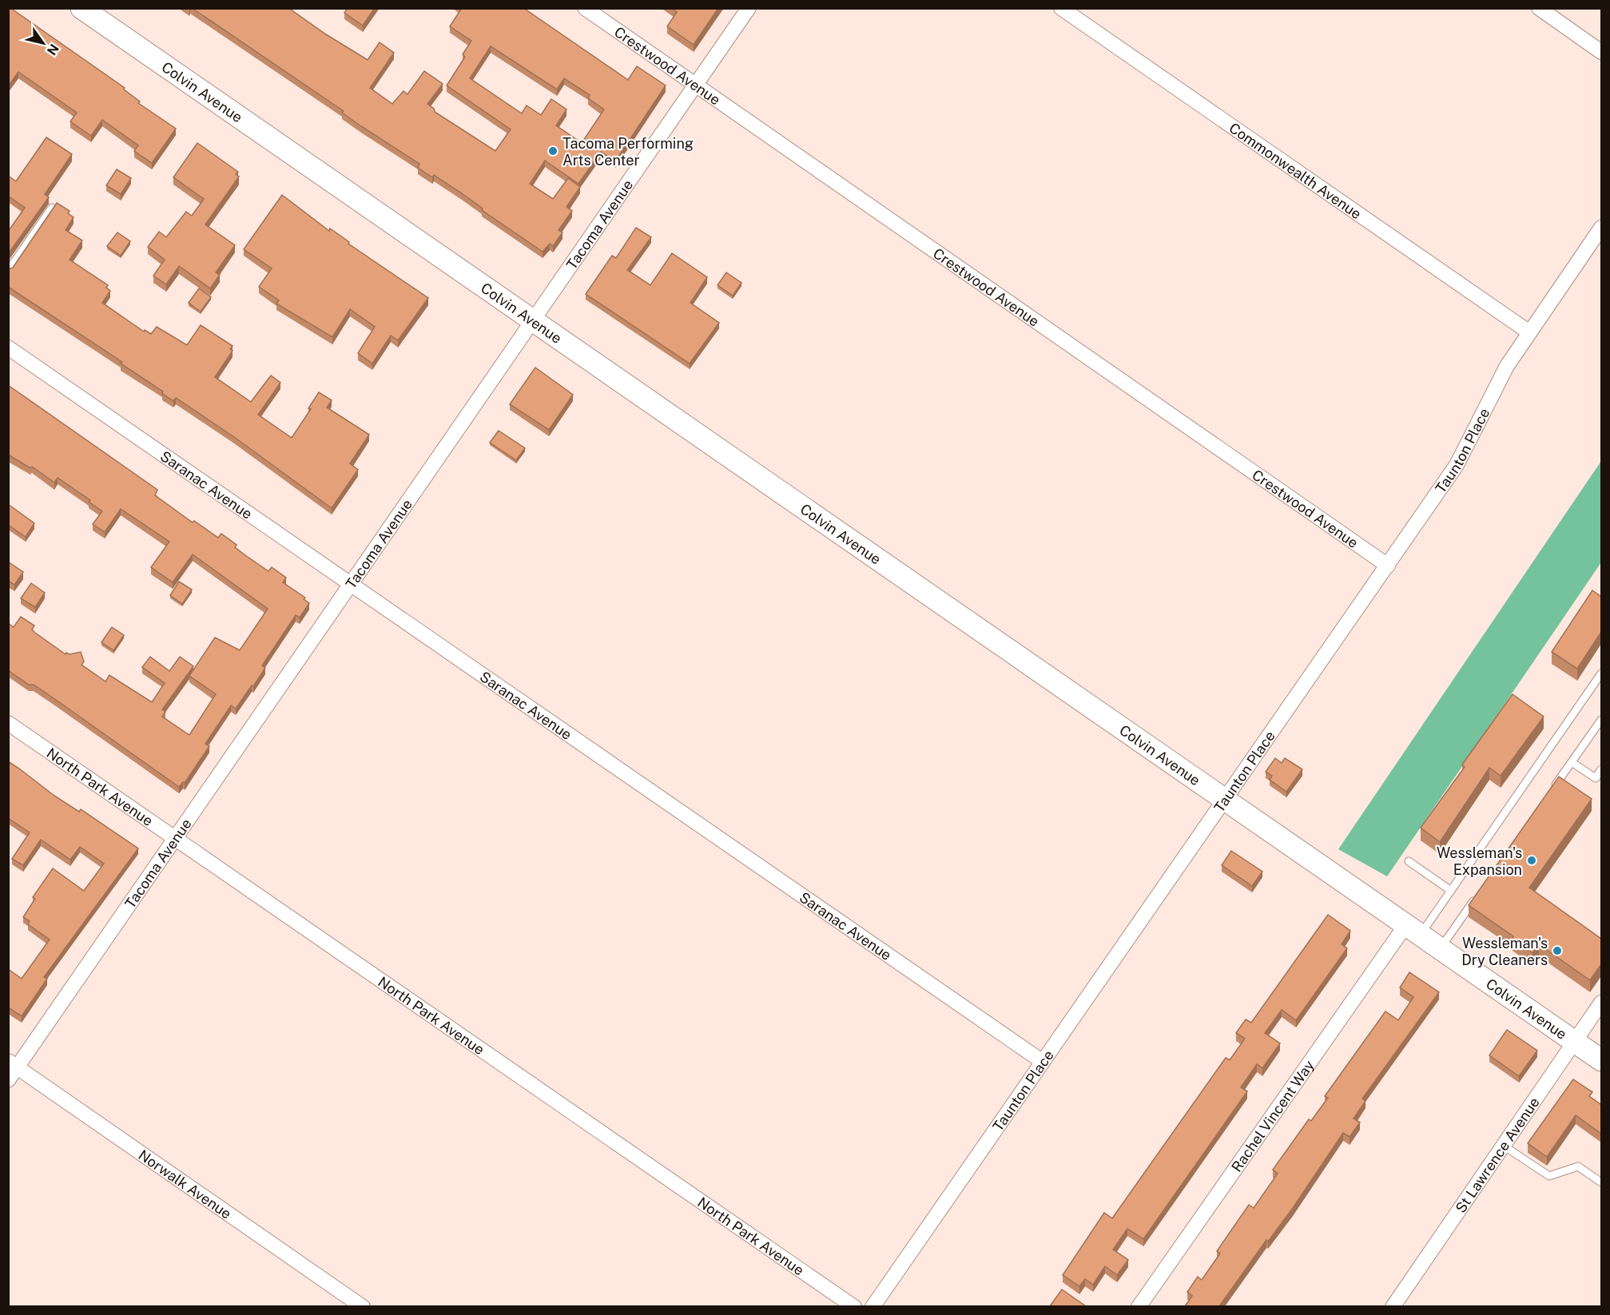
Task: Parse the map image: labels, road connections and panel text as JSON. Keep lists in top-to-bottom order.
{
  "streets": {
    "street": [
      "Crestwood Avenue",
      "Colvin Avenue",
      "Commonwealth Avenue",
      "Tacoma Avenue",
      "Taunton Place",
      "Saranac Avenue",
      "North Park Avenue",
      "Rachel Vincent Way",
      "St Lawrence Avenue",
      "Norwalk Avenue"
    ]
  },
  "crossings": [
    ["Crestwood Avenue", "Tacoma Avenue"],
    ["Crestwood Avenue", "Taunton Place"],
    ["Colvin Avenue", "Tacoma Avenue"],
    ["Colvin Avenue", "Taunton Place"],
    ["Colvin Avenue", "Rachel Vincent Way"],
    ["Colvin Avenue", "St Lawrence Avenue"],
    ["Commonwealth Avenue", "Taunton Place"],
    ["Tacoma Avenue", "Saranac Avenue"],
    ["Tacoma Avenue", "North Park Avenue"],
    ["Tacoma Avenue", "Norwalk Avenue"],
    ["Taunton Place", "Saranac Avenue"]
  ],
  "places": ["Tacoma Performing Arts Center", "Wessleman's Expansion", "Wessleman's Dry Cleaners"],
  "north": "bottom right"
}
